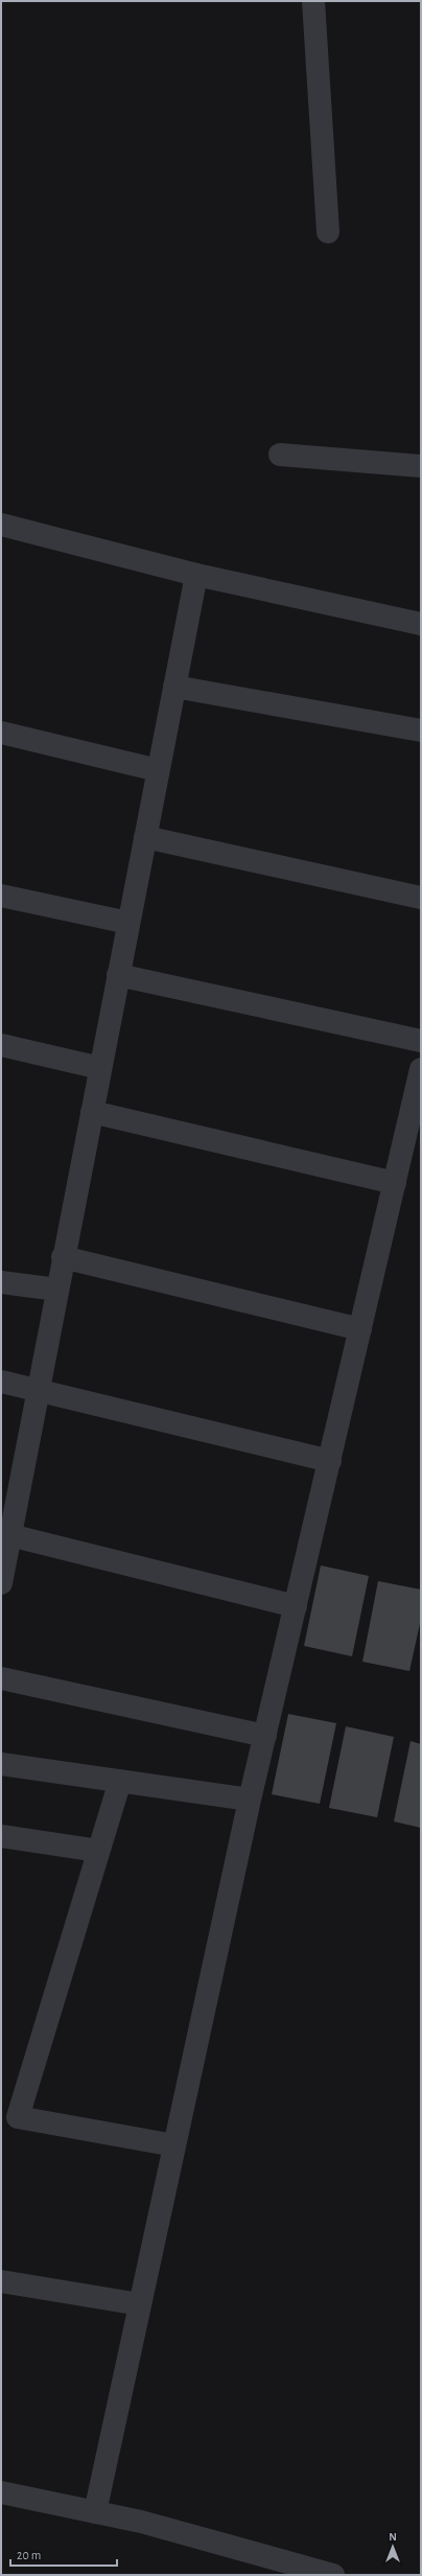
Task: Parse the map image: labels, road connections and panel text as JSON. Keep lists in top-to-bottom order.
{
  "scale_bar": "20 m",
  "north": "top"
}
